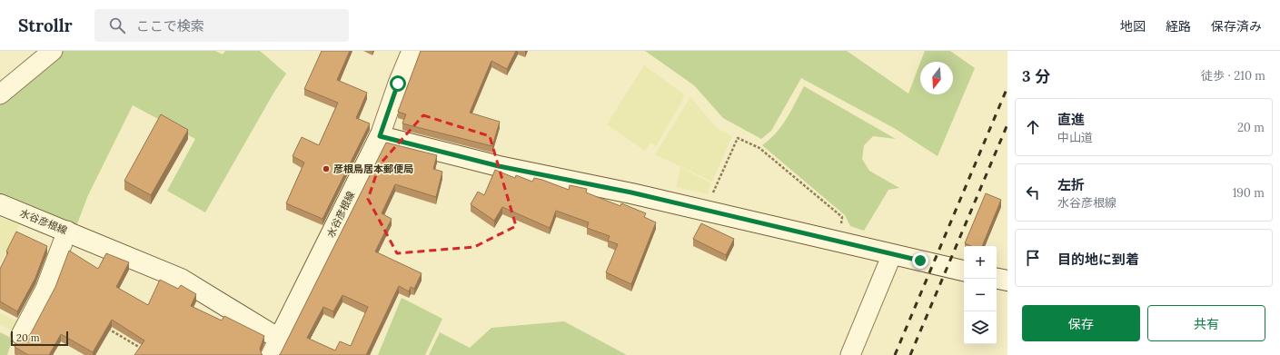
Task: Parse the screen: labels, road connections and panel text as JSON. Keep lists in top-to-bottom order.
{
  "streets": {
    "main road": ["水谷彦根線"]
  },
  "places": ["彦根鳥居本郵便局"],
  "scale_bar": "20 m",
  "north": "bottom",
  "page": {
    "header": "Strollr",
    "search": "ここで検索",
    "nav": ["地図", "経路", "保存済み"],
    "heading": ["3 分", "徒歩 · 210 m"],
    "list": [
      ["直進", "中山道", "20 m"],
      ["左折", "水谷彦根線", "190 m"],
      "目的地に到着"
    ],
    "map_buttons": ["+", "−"],
    "buttons": ["保存", "共有"],
    "scale": "20 m"
  }
}
